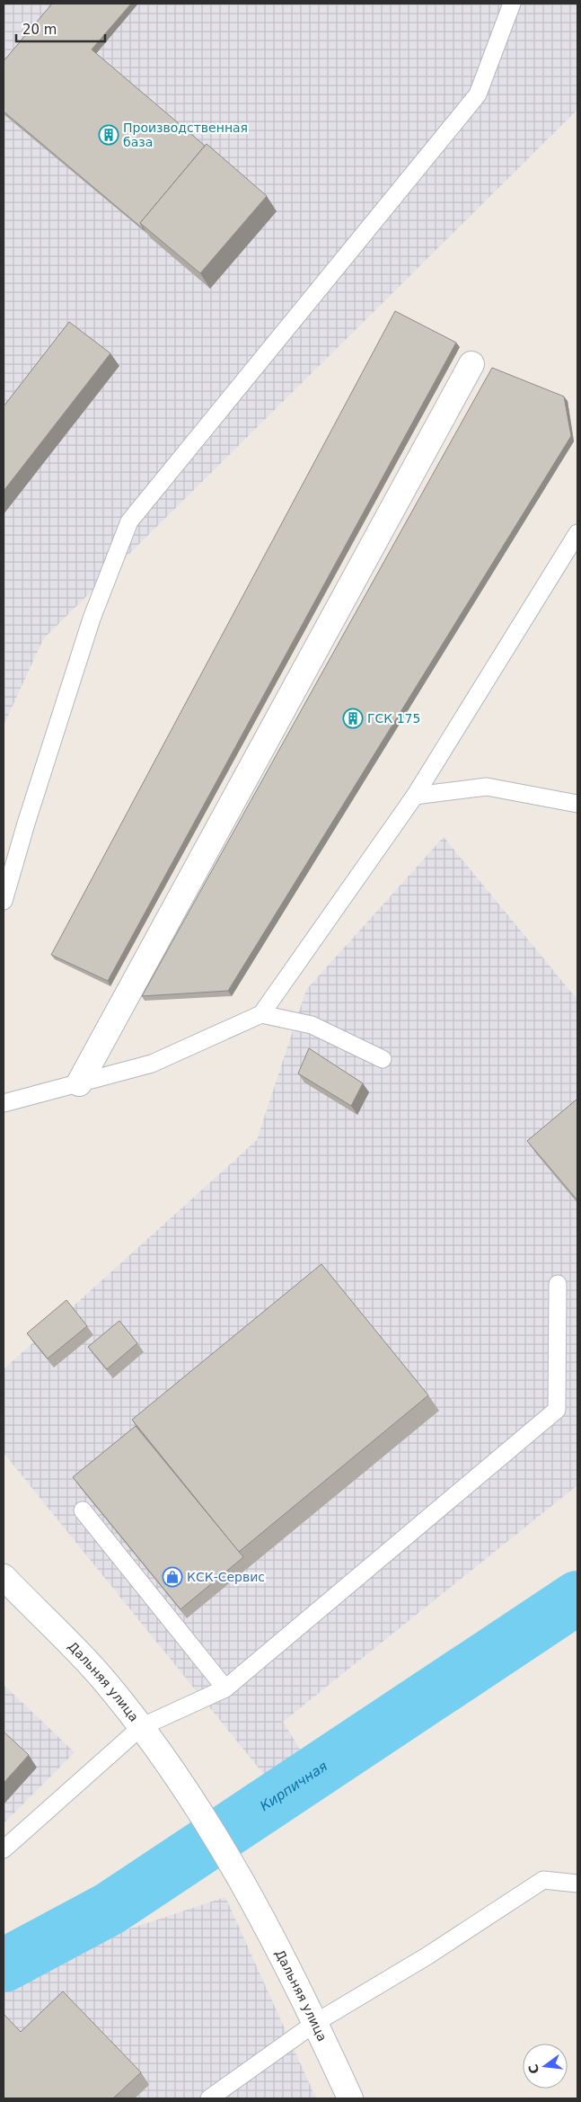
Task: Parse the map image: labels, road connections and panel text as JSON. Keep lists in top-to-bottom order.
{
  "streets": {
    "street": ["Дальняя улица"]
  },
  "water": ["Кирпичная"],
  "places": {
    "building": ["Производственная база", "ГСК 175"],
    "shop": ["КСК-Сервис"]
  },
  "scale_bar": "20 m",
  "north": "left"
}
